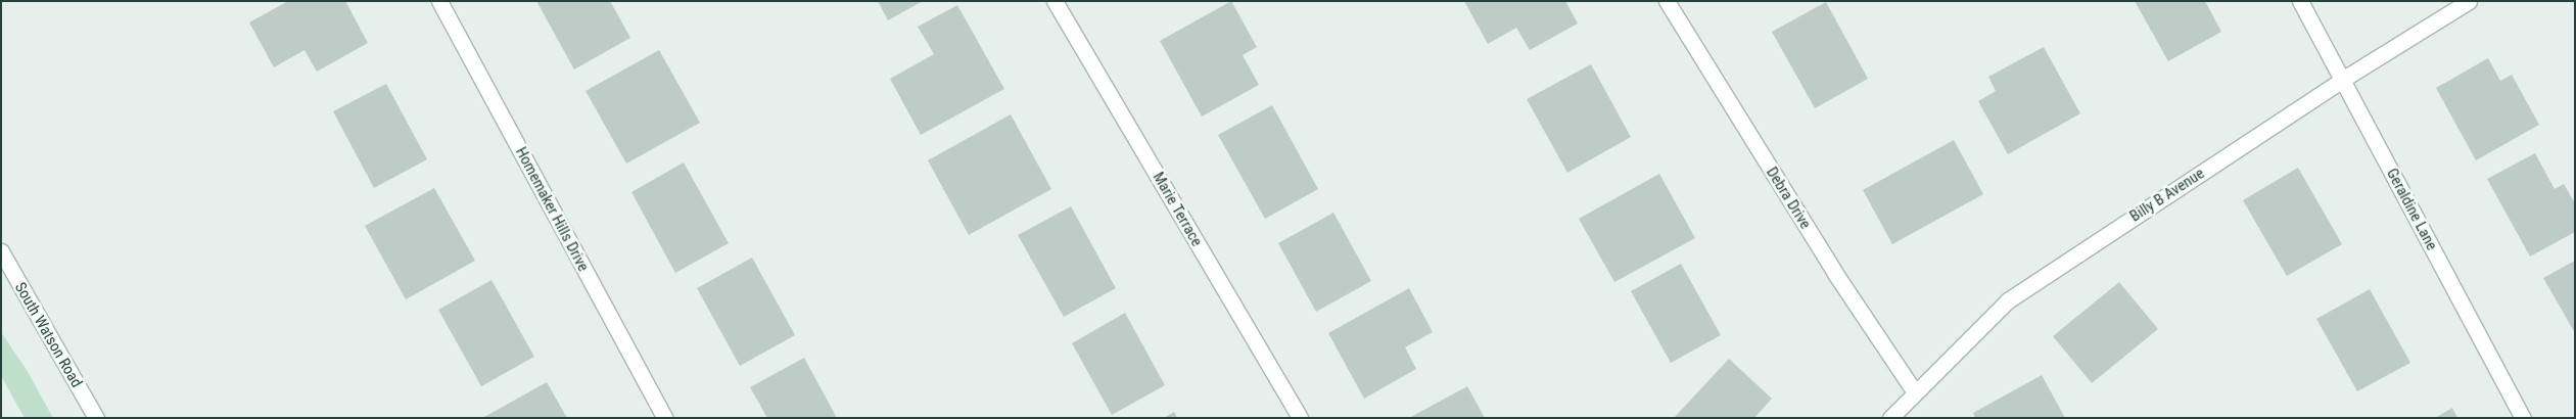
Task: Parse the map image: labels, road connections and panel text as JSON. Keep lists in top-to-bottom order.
{
  "streets": {
    "street": [
      "Billy B Avenue",
      "Debra Drive",
      "Homemaker Hills Drive",
      "Marie Terrace",
      "Geraldine Lane",
      "South Watson Road"
    ]
  },
  "crossings": [
    ["Billy B Avenue", "Debra Drive"],
    ["Billy B Avenue", "Geraldine Lane"]
  ]
}
